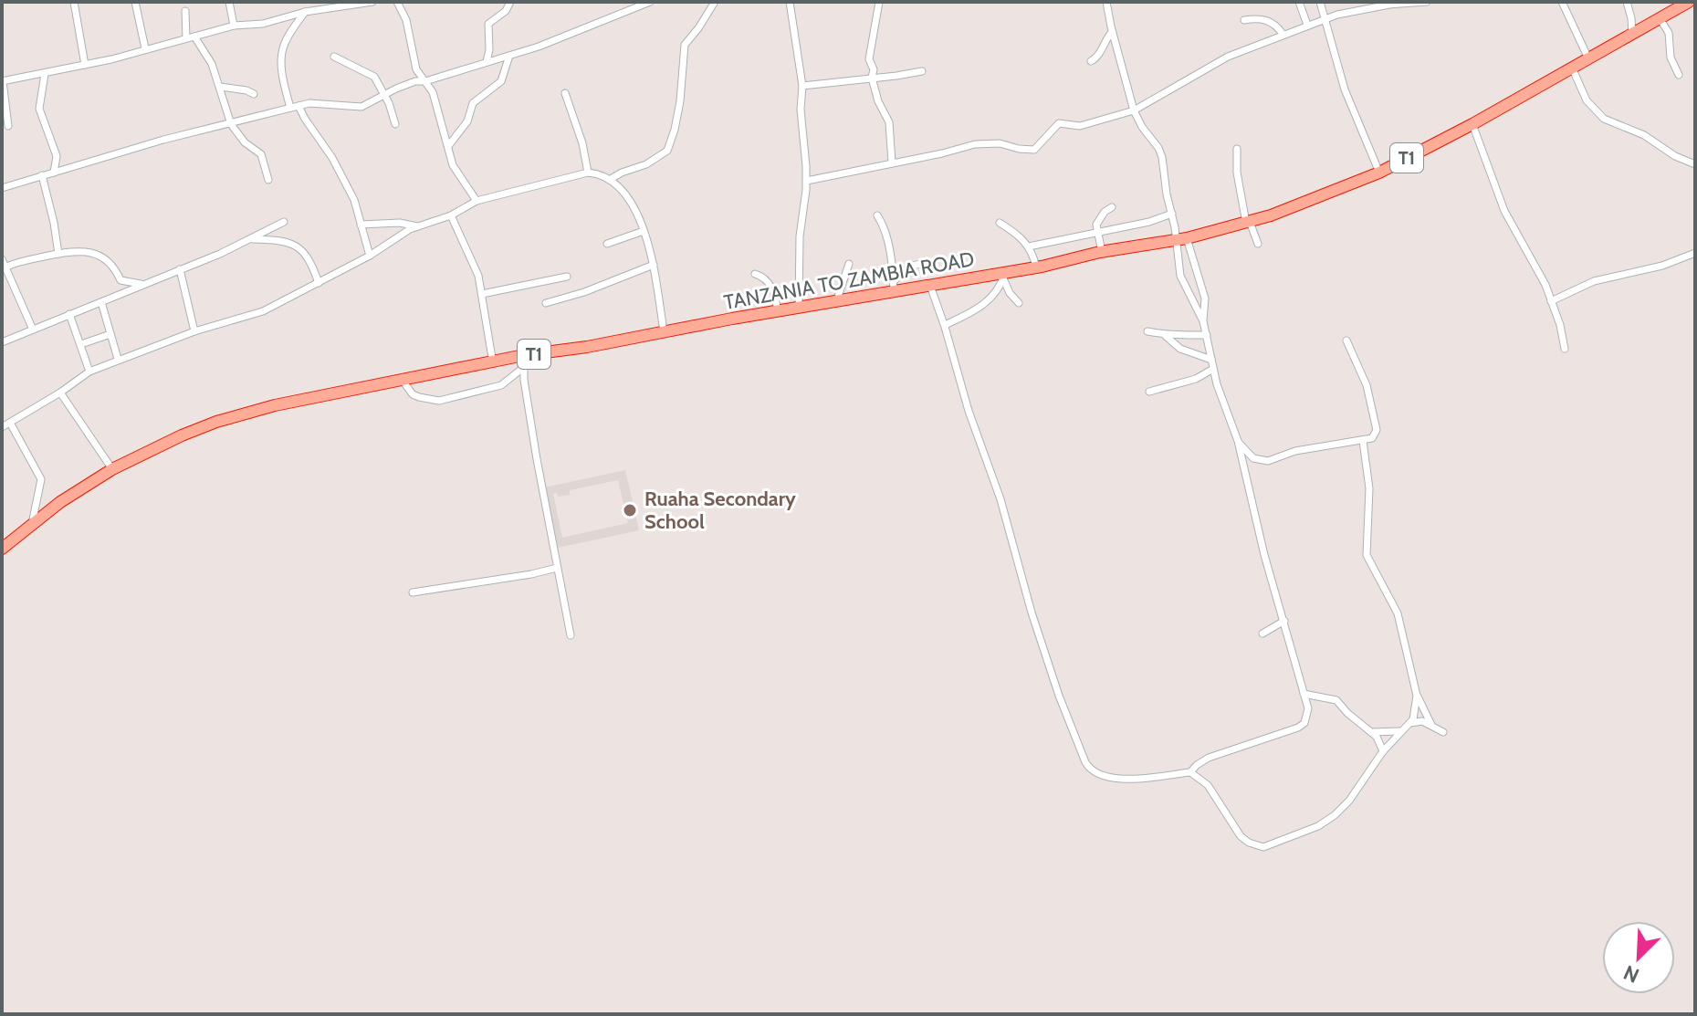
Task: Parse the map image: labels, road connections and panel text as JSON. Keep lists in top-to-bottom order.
{
  "streets": {
    "highway": ["T1", "TANZANIA TO ZAMBIA ROAD"]
  },
  "places": ["Ruaha Secondary School"],
  "north": "bottom left"
}
